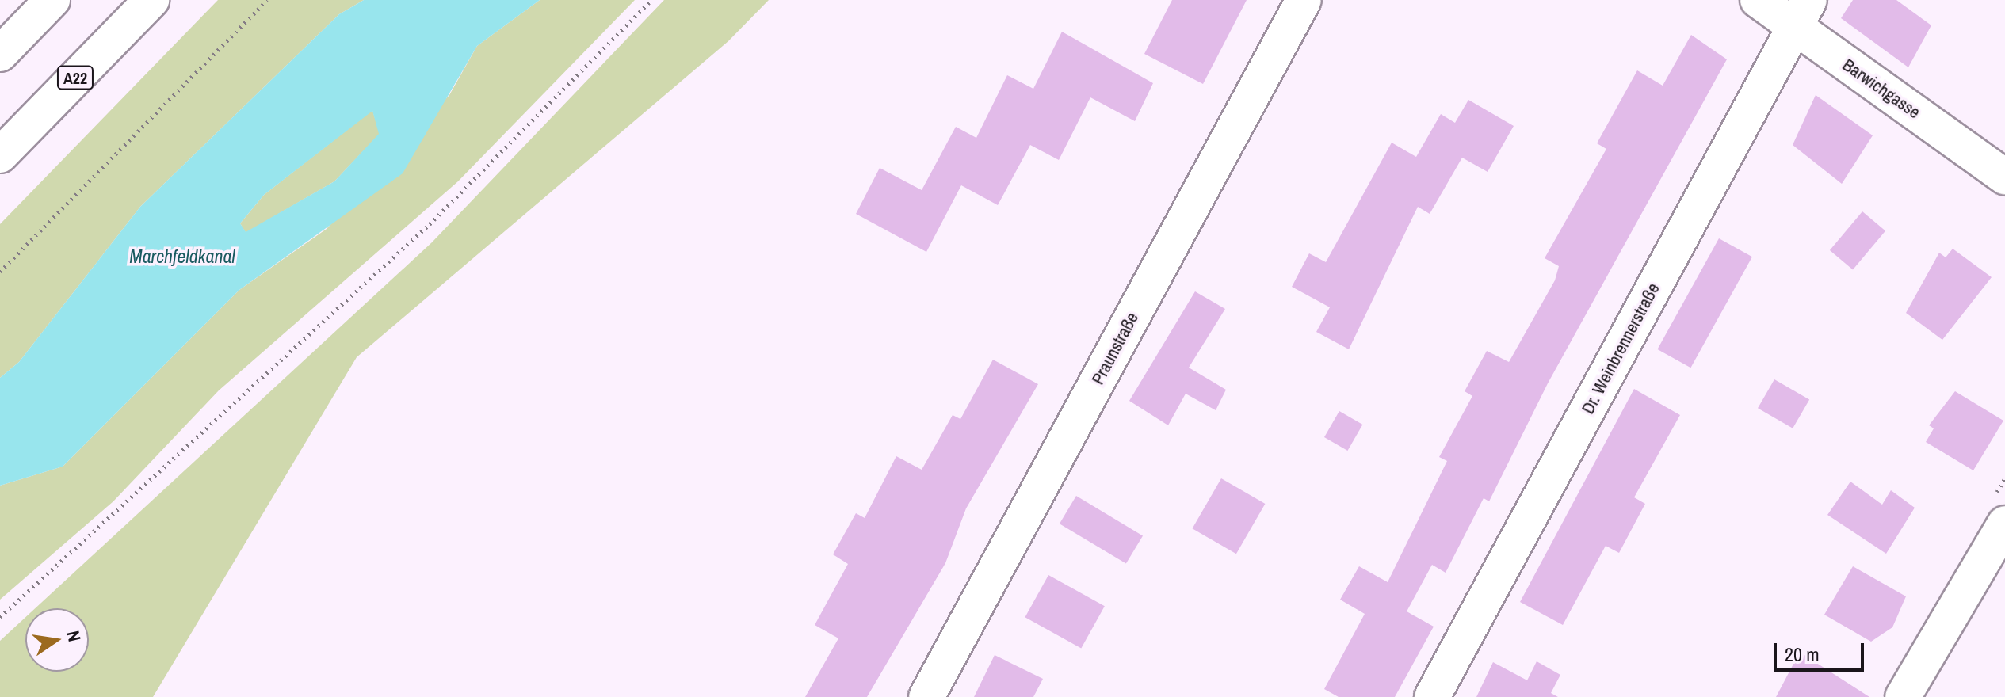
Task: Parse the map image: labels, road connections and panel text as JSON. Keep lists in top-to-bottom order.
{
  "streets": {
    "main road": [
      "A22",
      "Barwichgasse",
      "Praunstraße",
      "Dr. Weinbrennerstraße"
    ]
  },
  "crossings": [
    ["Barwichgasse", "Dr. Weinbrennerstraße"]
  ],
  "water": ["Marchfeldkanal"],
  "scale_bar": "20 m",
  "north": "right"
}
